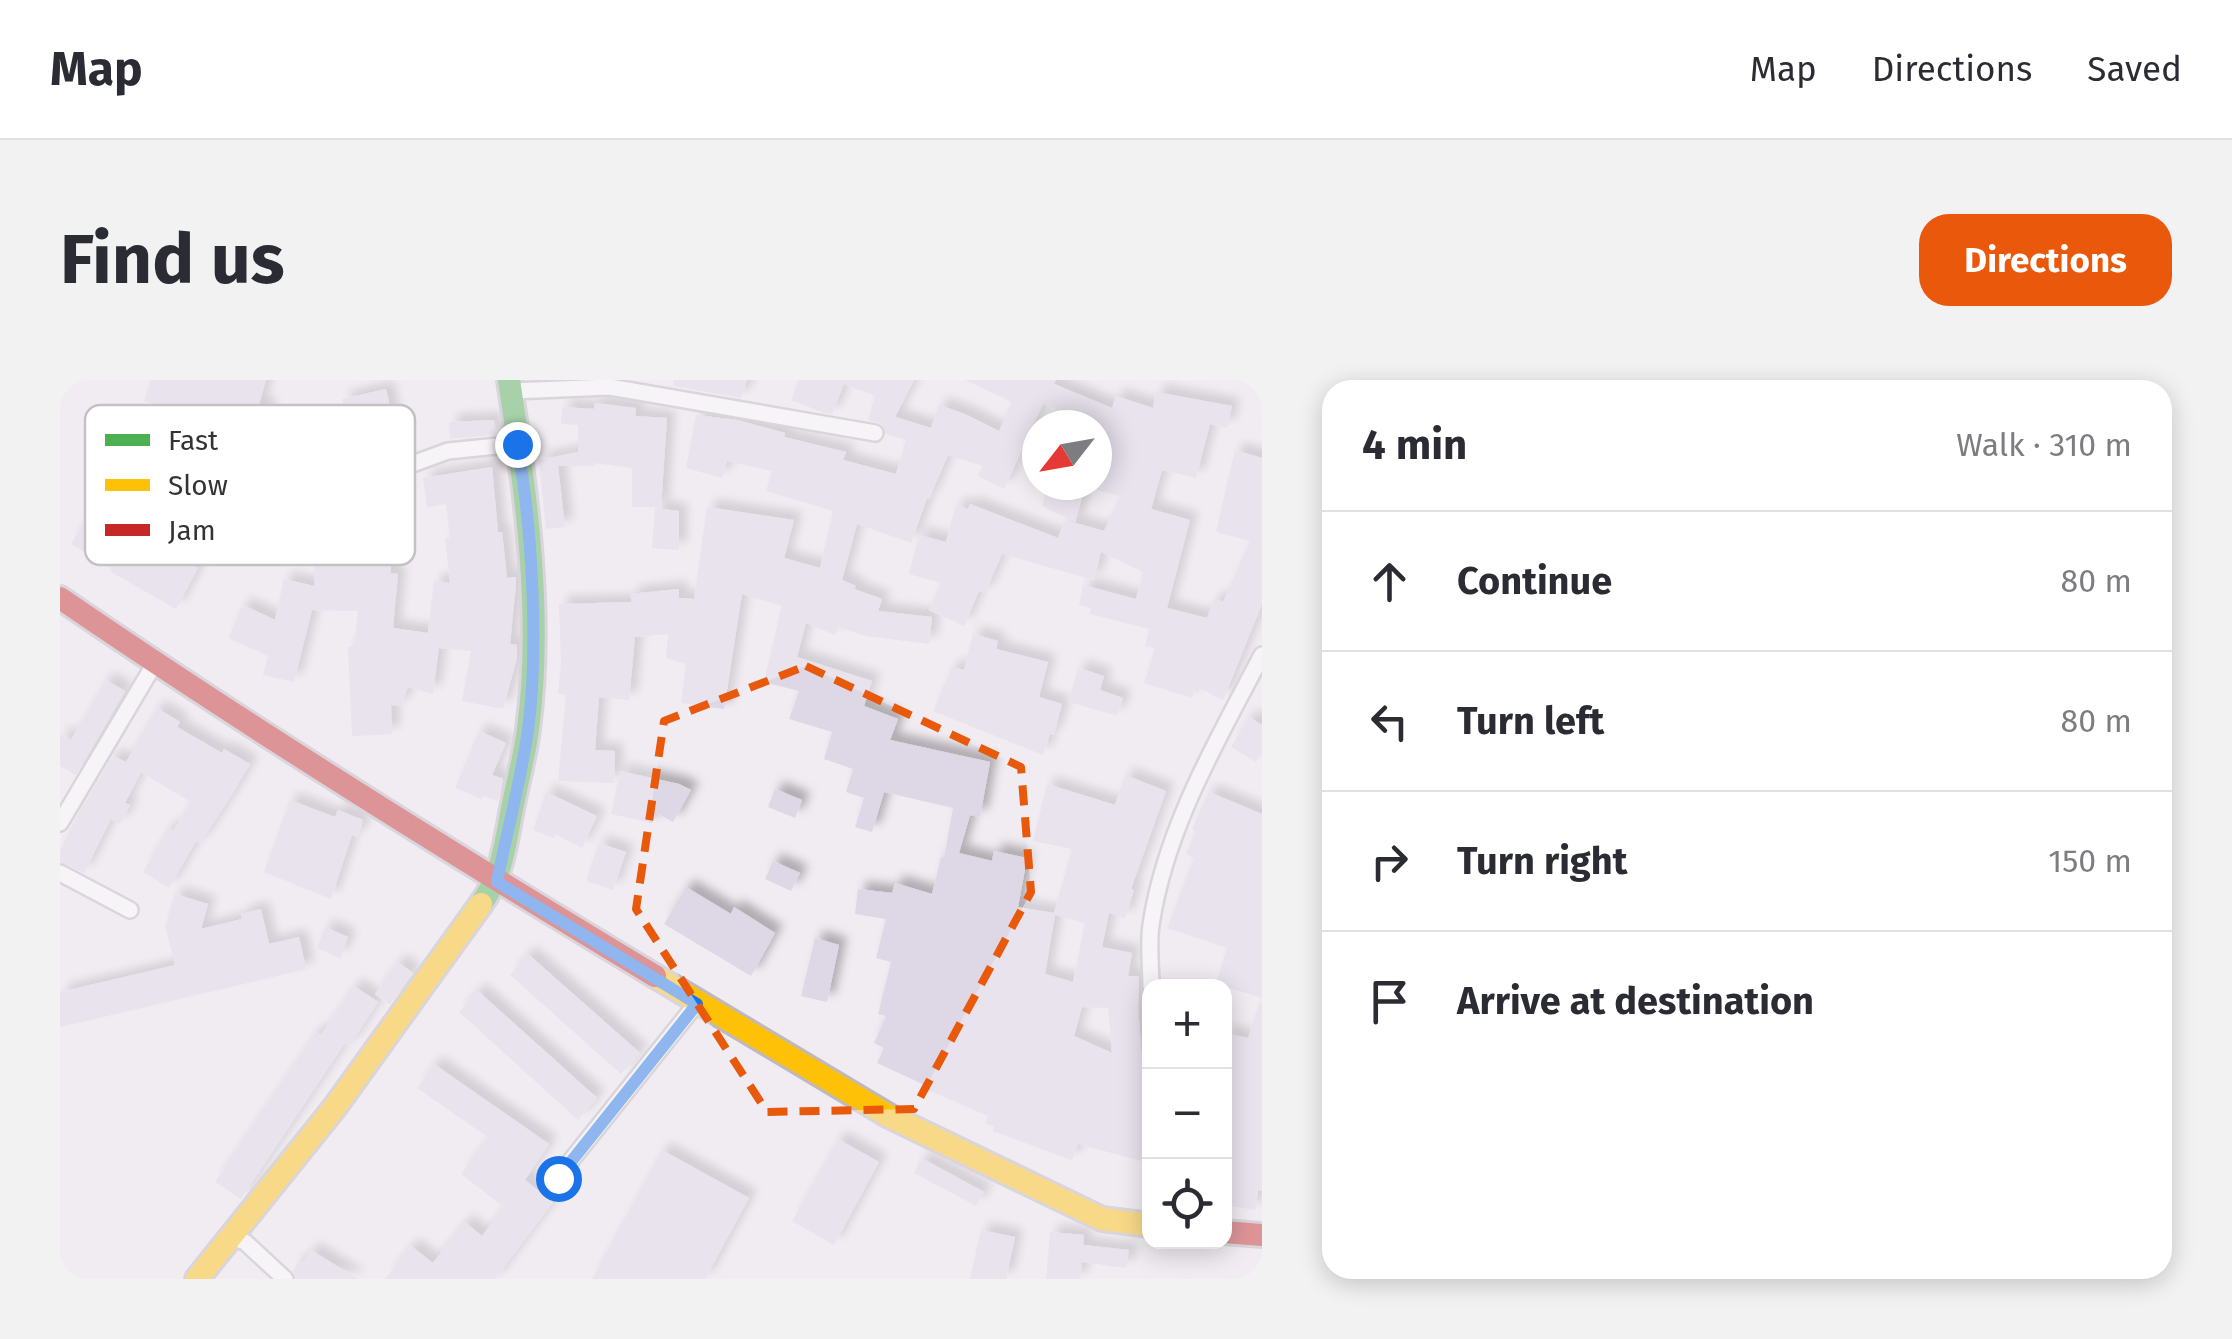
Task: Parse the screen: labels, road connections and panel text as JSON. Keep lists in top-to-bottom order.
{
  "legend": ["Fast", "Slow", "Jam"],
  "north": "bottom left",
  "page": {
    "header": "Map",
    "nav": ["Map", "Directions", "Saved"],
    "buttons": "Directions",
    "title": "Find us",
    "heading": ["4 min", "Walk · 310 m"],
    "list": [
      ["Continue", "80 m"],
      ["Turn left", "80 m"],
      ["Turn right", "150 m"],
      "Arrive at destination"
    ],
    "map_buttons": ["+", "−"]
  }
}
